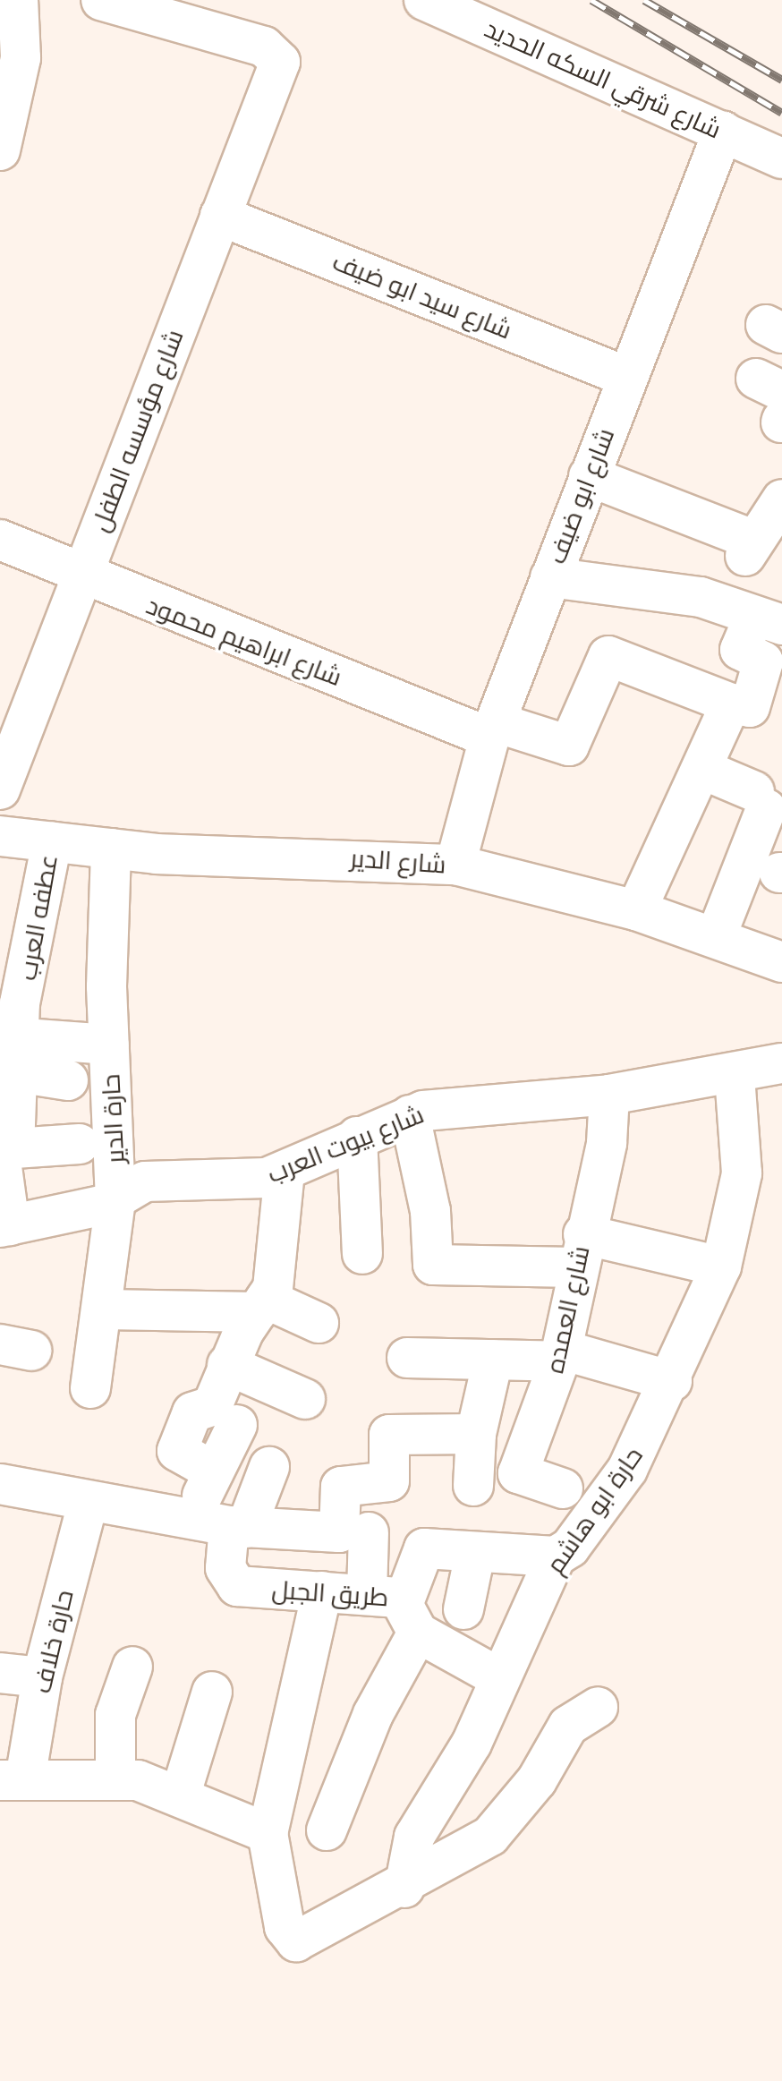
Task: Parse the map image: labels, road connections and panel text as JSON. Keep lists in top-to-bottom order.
{
  "streets": {
    "street": [
      "شارع شرقي السكه الحديد",
      "شارع سيد ابو ضيف",
      "شارع مؤسسه الطفل",
      "شارع ابو ضيف",
      "شارع ابراهيم محمود",
      "شارع الدير",
      "عطفه العرب",
      "حارة الدير",
      "شارع بيوت العرب",
      "شارع العمده",
      "حارة ابو هاشم",
      "طريق الجبل",
      "حارة خلاف"
    ]
  },
  "crossings": [
    ["شارع شرقي السكه الحديد", "شارع ابو ضيف"],
    ["شارع سيد ابو ضيف", "شارع مؤسسه الطفل"],
    ["شارع سيد ابو ضيف", "شارع ابو ضيف"],
    ["شارع مؤسسه الطفل", "شارع ابراهيم محمود"],
    ["شارع ابو ضيف", "شارع ابراهيم محمود"],
    ["شارع ابو ضيف", "شارع الدير"],
    ["شارع الدير", "عطفه العرب"],
    ["شارع الدير", "حارة الدير"],
    ["عطفه العرب", "شارع بيوت العرب"],
    ["حارة الدير", "شارع بيوت العرب"],
    ["شارع بيوت العرب", "شارع العمده"],
    ["شارع بيوت العرب", "حارة ابو هاشم"],
    ["حارة ابو هاشم", "طريق الجبل"]
  ]
}
